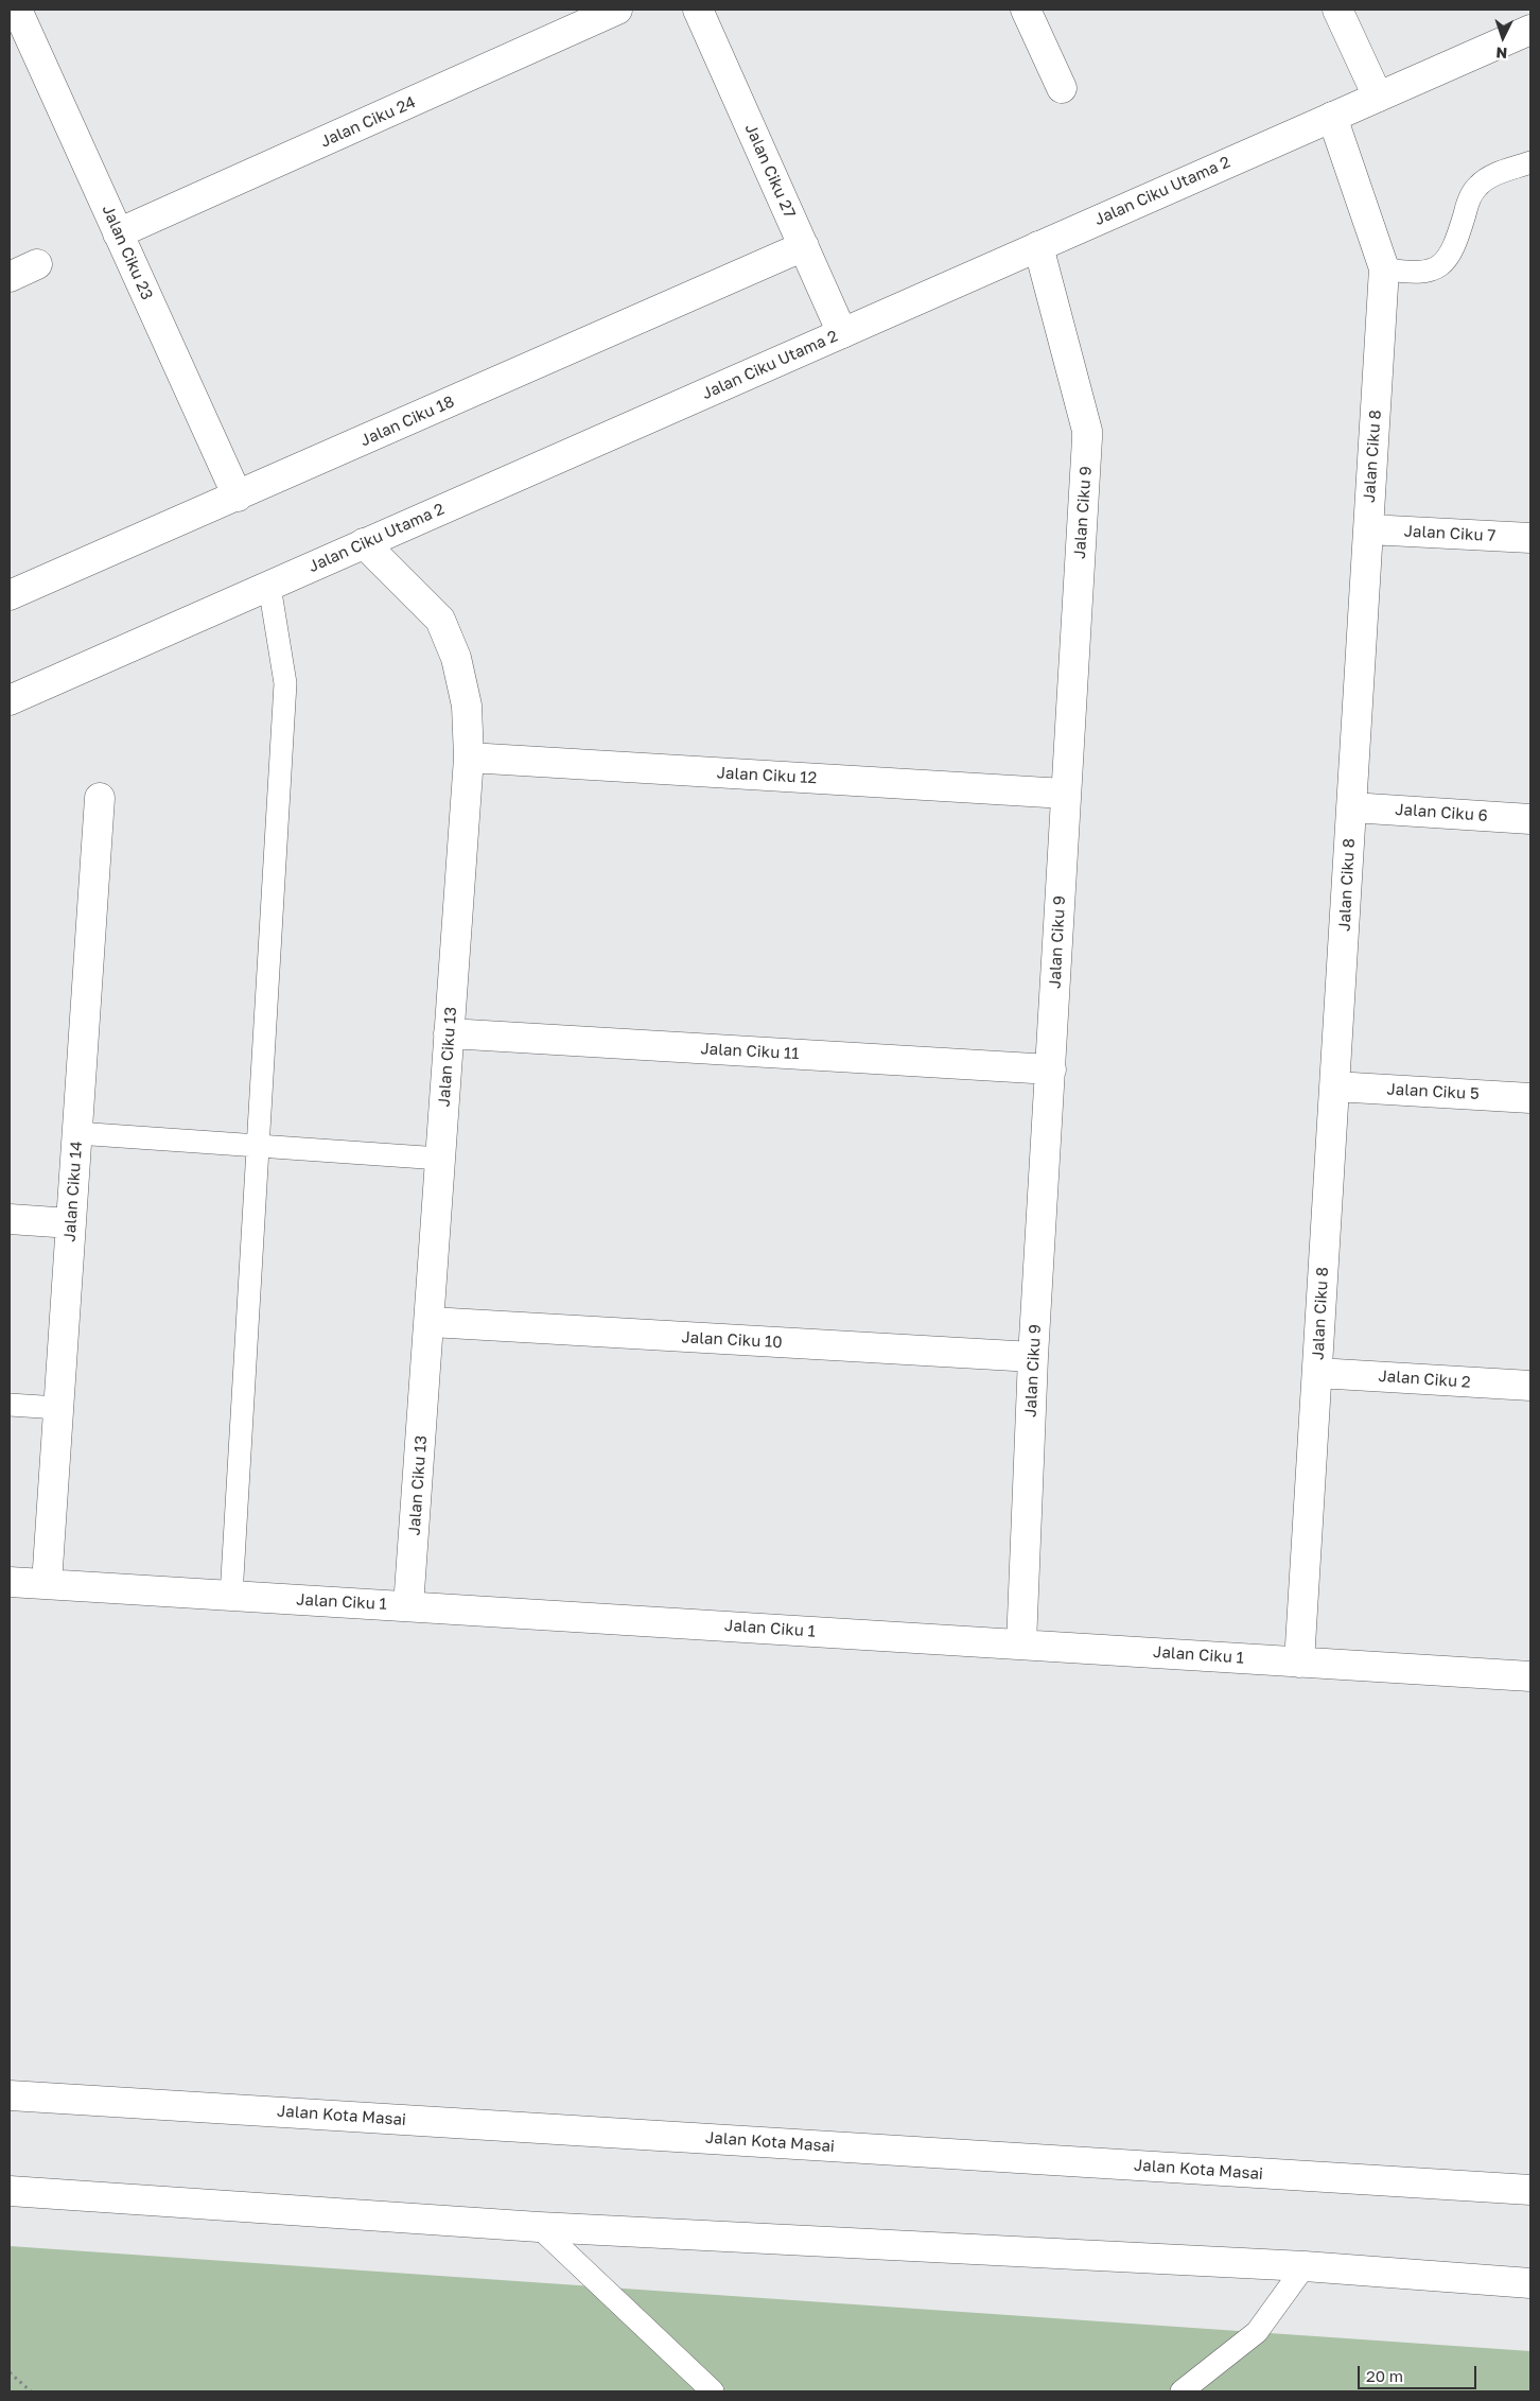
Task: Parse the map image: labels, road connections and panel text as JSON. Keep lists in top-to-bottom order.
{
  "streets": {
    "street": [
      "Jalan Ciku 24",
      "Jalan Ciku 27",
      "Jalan Ciku Utama 2",
      "Jalan Ciku 23",
      "Jalan Ciku 18",
      "Jalan Ciku 8",
      "Jalan Ciku 9",
      "Jalan Ciku 7",
      "Jalan Ciku 12",
      "Jalan Ciku 6",
      "Jalan Ciku 11",
      "Jalan Ciku 13",
      "Jalan Ciku 5",
      "Jalan Ciku 14",
      "Jalan Ciku 10",
      "Jalan Ciku 2",
      "Jalan Ciku 1",
      "Jalan Kota Masai"
    ]
  },
  "crossings": [
    ["Jalan Ciku 24", "Jalan Ciku 23"],
    ["Jalan Ciku 27", "Jalan Ciku Utama 2"],
    ["Jalan Ciku 27", "Jalan Ciku 18"],
    ["Jalan Ciku Utama 2", "Jalan Ciku 8"],
    ["Jalan Ciku Utama 2", "Jalan Ciku 9"],
    ["Jalan Ciku Utama 2", "Jalan Ciku 13"],
    ["Jalan Ciku 23", "Jalan Ciku 18"],
    ["Jalan Ciku 8", "Jalan Ciku 7"],
    ["Jalan Ciku 8", "Jalan Ciku 6"],
    ["Jalan Ciku 8", "Jalan Ciku 5"],
    ["Jalan Ciku 8", "Jalan Ciku 2"],
    ["Jalan Ciku 8", "Jalan Ciku 1"],
    ["Jalan Ciku 9", "Jalan Ciku 12"],
    ["Jalan Ciku 9", "Jalan Ciku 11"],
    ["Jalan Ciku 9", "Jalan Ciku 10"],
    ["Jalan Ciku 9", "Jalan Ciku 1"],
    ["Jalan Ciku 12", "Jalan Ciku 13"],
    ["Jalan Ciku 11", "Jalan Ciku 13"],
    ["Jalan Ciku 13", "Jalan Ciku 10"],
    ["Jalan Ciku 13", "Jalan Ciku 1"],
    ["Jalan Ciku 14", "Jalan Ciku 1"]
  ],
  "scale_bar": "20 m",
  "north": "bottom"
}
